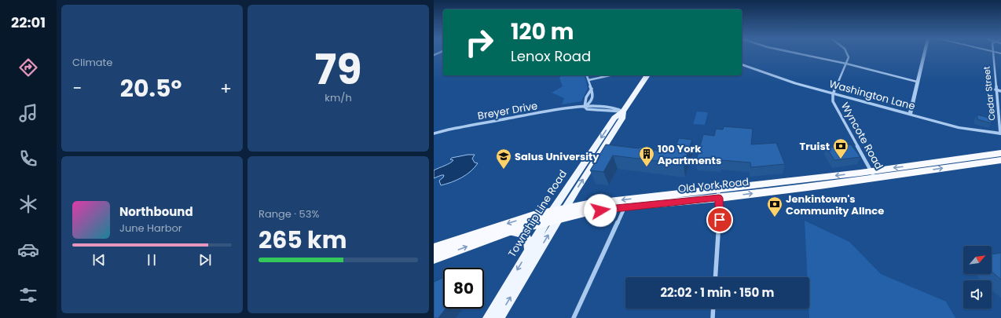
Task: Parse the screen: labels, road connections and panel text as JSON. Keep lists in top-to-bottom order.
{
  "streets": {
    "highway": ["Old York Road"],
    "main road": ["Township Line Road"],
    "street": [
      "Cedar Street",
      "Washington Lane",
      "Breyer Drive",
      "Wyncote Road"
    ]
  },
  "crossings": [
    ["Cedar Street", "Washington Lane"],
    ["Washington Lane", "Wyncote Road"],
    ["Breyer Drive", "Township Line Road"],
    ["Wyncote Road", "Old York Road"],
    ["Old York Road", "Township Line Road"]
  ],
  "places": {
    "bank": ["Truist", "Jenkintown's Community Allnce"],
    "building": ["100 York Apartments"],
    "school or university": ["Salus University"]
  },
  "north": "top right",
  "page": {
    "tabs": "22:01",
    "tile": [
      "Climate",
      ["79", "km/h"],
      ["Range · 53%", "265 km"]
    ],
    "turn": ["120 m", "Lenox Road"],
    "heat": ["−", "20.5°", "+"],
    "song": ["Northbound", "June Harbor"],
    "limit": "80",
    "trip": "22:02 · 1 min · 150 m"
  }
}
